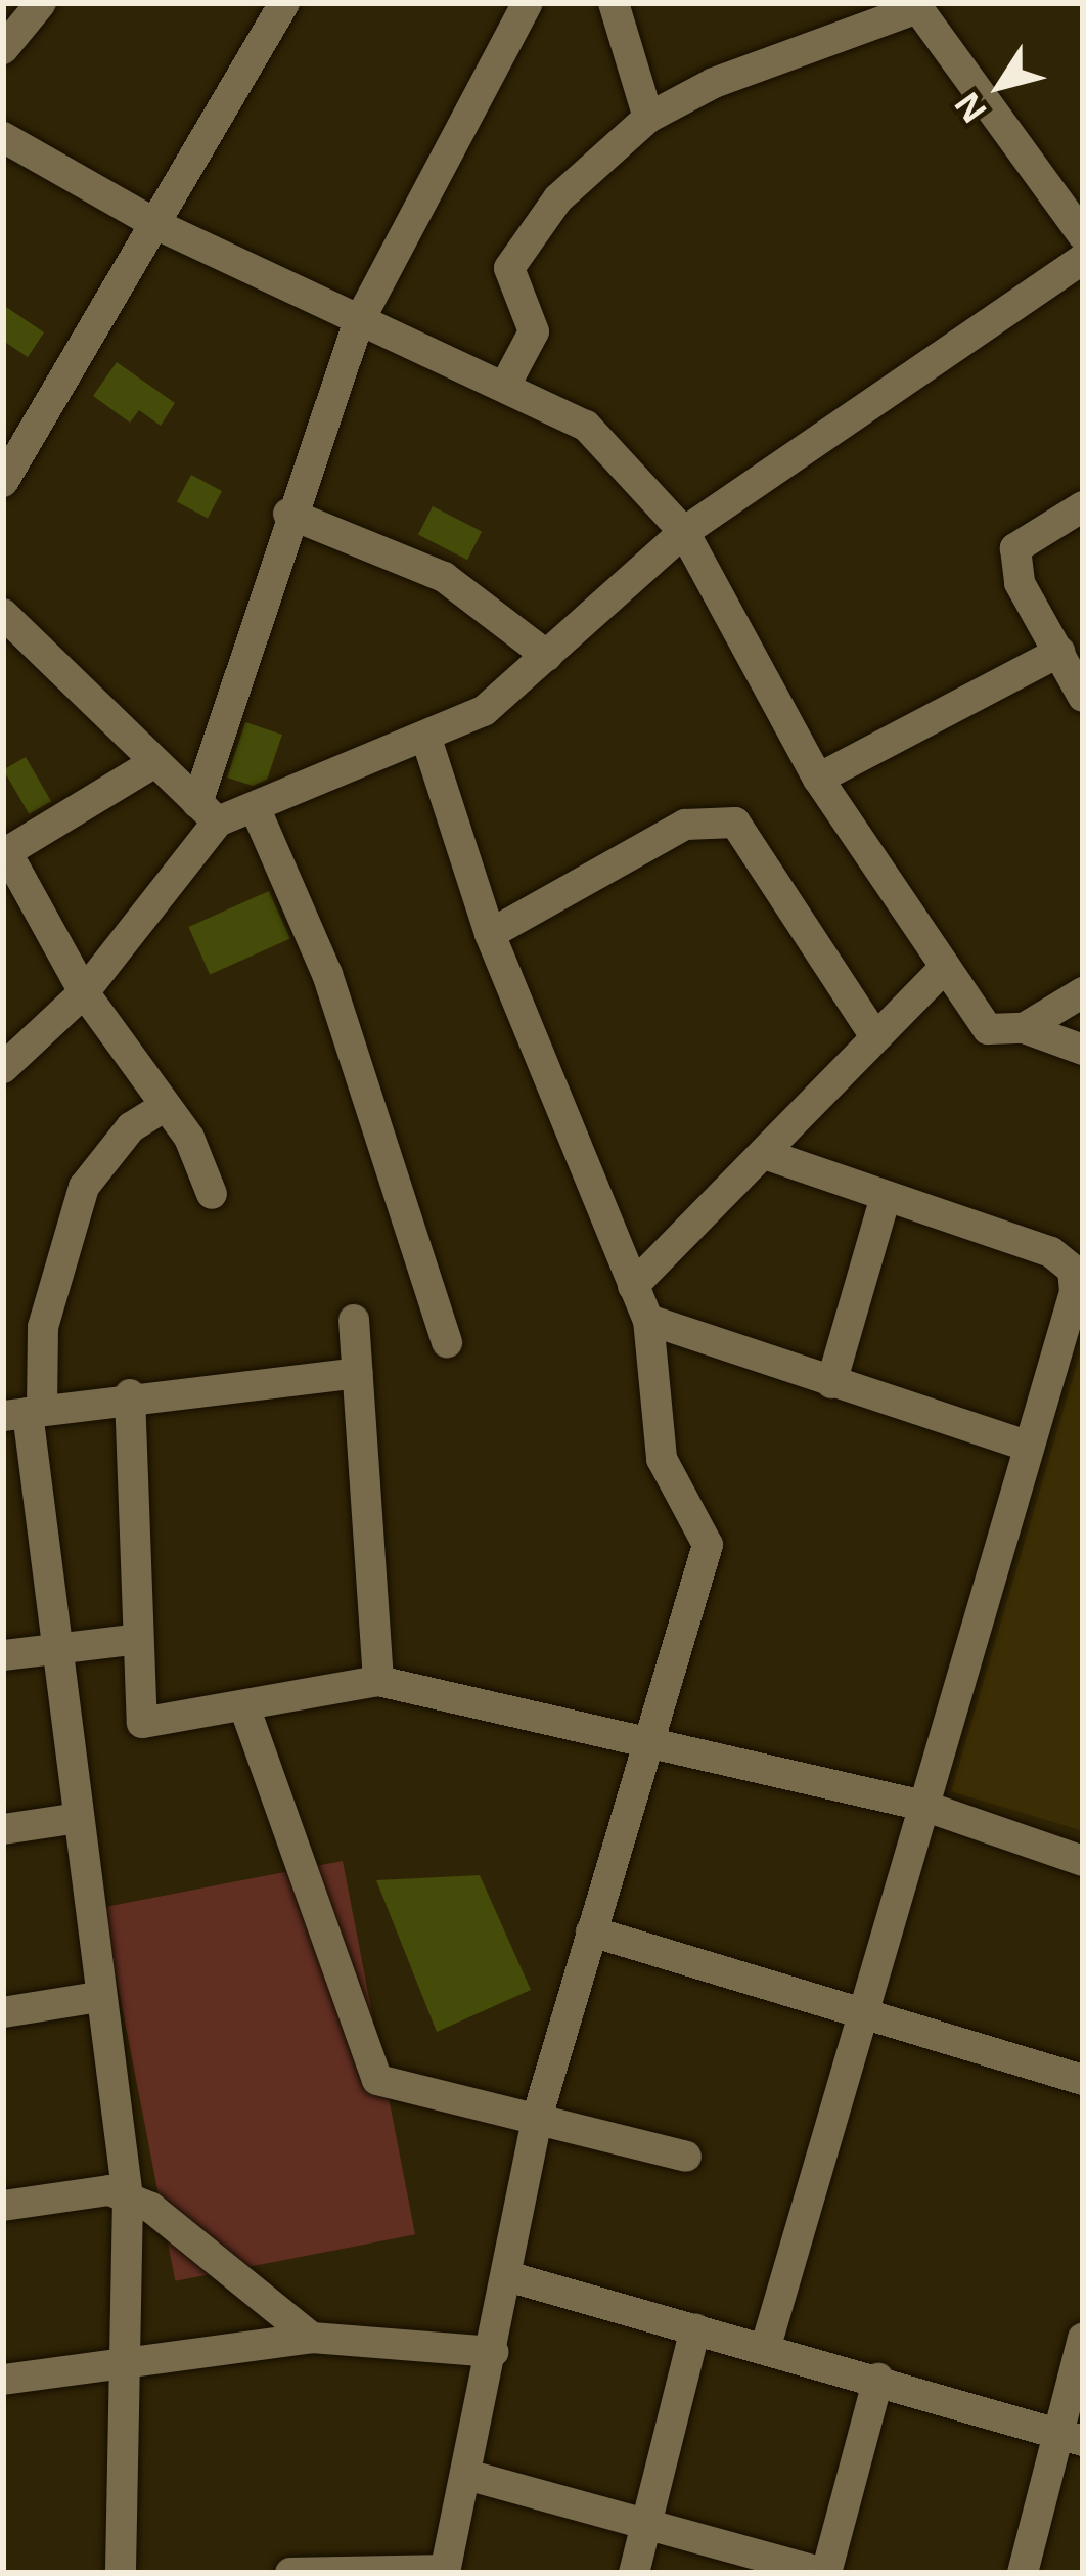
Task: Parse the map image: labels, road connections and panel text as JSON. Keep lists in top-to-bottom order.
{
  "north": "bottom left"
}
